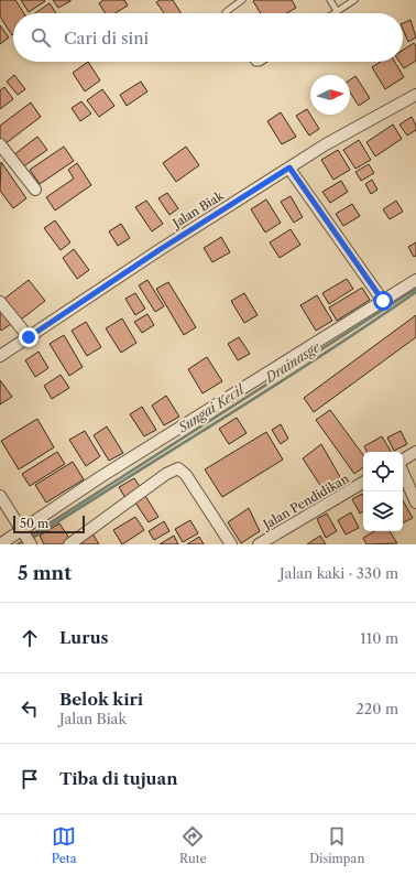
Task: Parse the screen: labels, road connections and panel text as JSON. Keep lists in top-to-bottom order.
{
  "streets": {
    "street": ["Jalan Biak", "Jalan Pendidikan"]
  },
  "water": ["Drainasge", "Sungai Kecil"],
  "scale_bar": "50 m",
  "north": "right",
  "page": {
    "search": "Cari di sini",
    "scale": "50 m",
    "heading": ["5 mnt", "Jalan kaki · 330 m"],
    "list": [
      ["Lurus", "110 m"],
      ["Belok kiri", "Jalan Biak", "220 m"],
      "Tiba di tujuan"
    ],
    "nav": ["Peta", "Rute", "Disimpan"]
  }
}
